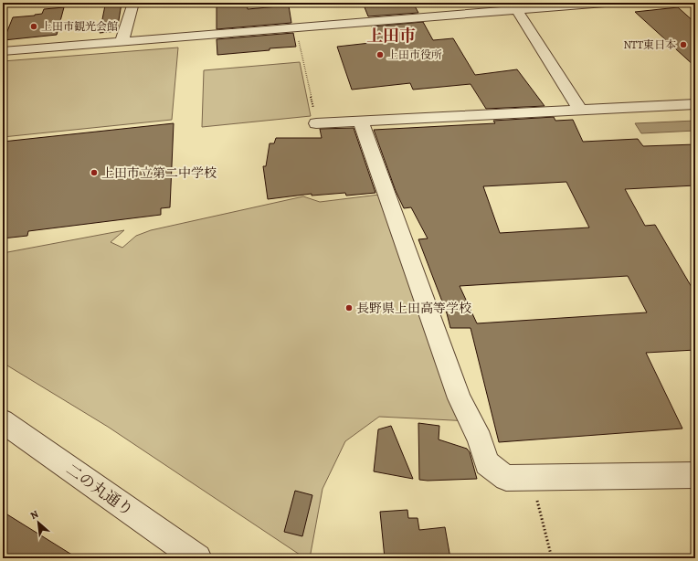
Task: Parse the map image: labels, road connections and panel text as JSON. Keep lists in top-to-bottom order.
{
  "streets": {
    "street": ["二の丸通り"]
  },
  "districts": ["上田市"],
  "places": [
    "上田市観光会館",
    "NTT東日本",
    "上田市役所",
    "上田市立第二中学校",
    "長野県上田高等学校"
  ],
  "north": "top left"
}
